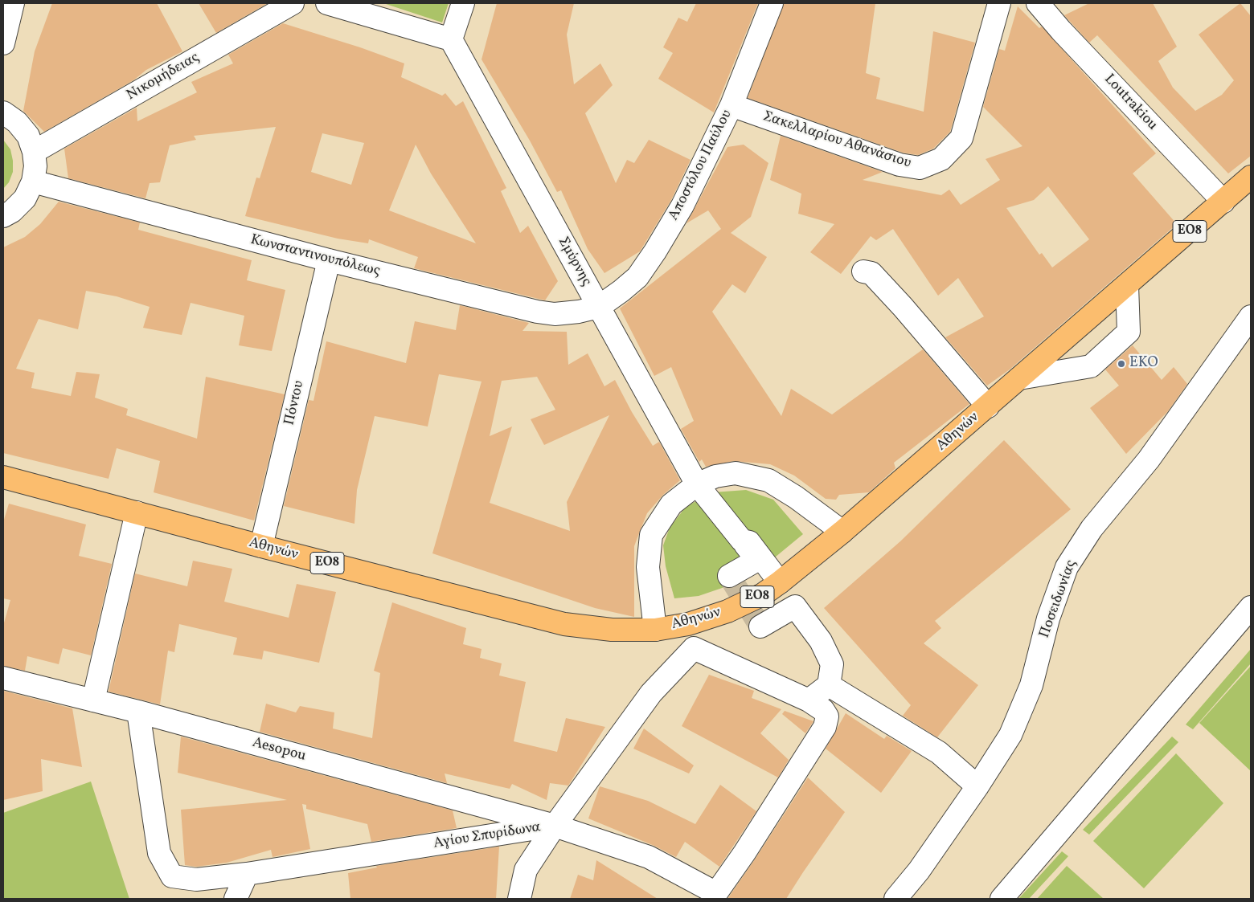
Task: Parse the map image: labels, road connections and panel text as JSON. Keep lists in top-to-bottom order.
{
  "streets": {
    "main road": ["ΕΟ8", "Αθηνών"],
    "street": [
      "Νικομήδειας",
      "Loutrakiou",
      "Σακελλαρίου Αθανάσιου",
      "Αποστόλου Παύλου",
      "Κωνσταντινουπόλεως",
      "Σμύρνης",
      "Πόντου",
      "Ποσειδωνίας",
      "Aesopou",
      "Αγίου Σπυρίδωνα"
    ]
  },
  "crossings": [
    ["Loutrakiou", "Αθηνών"],
    ["Σακελλαρίου Αθανάσιου", "Αποστόλου Παύλου"],
    ["Αποστόλου Παύλου", "Κωνσταντινουπόλεως"],
    ["Αποστόλου Παύλου", "Σμύρνης"],
    ["Κωνσταντινουπόλεως", "Σμύρνης"],
    ["Κωνσταντινουπόλεως", "Πόντου"],
    ["Πόντου", "Αθηνών"],
    ["Aesopou", "Αγίου Σπυρίδωνα"]
  ],
  "places": ["EKO"]
}
